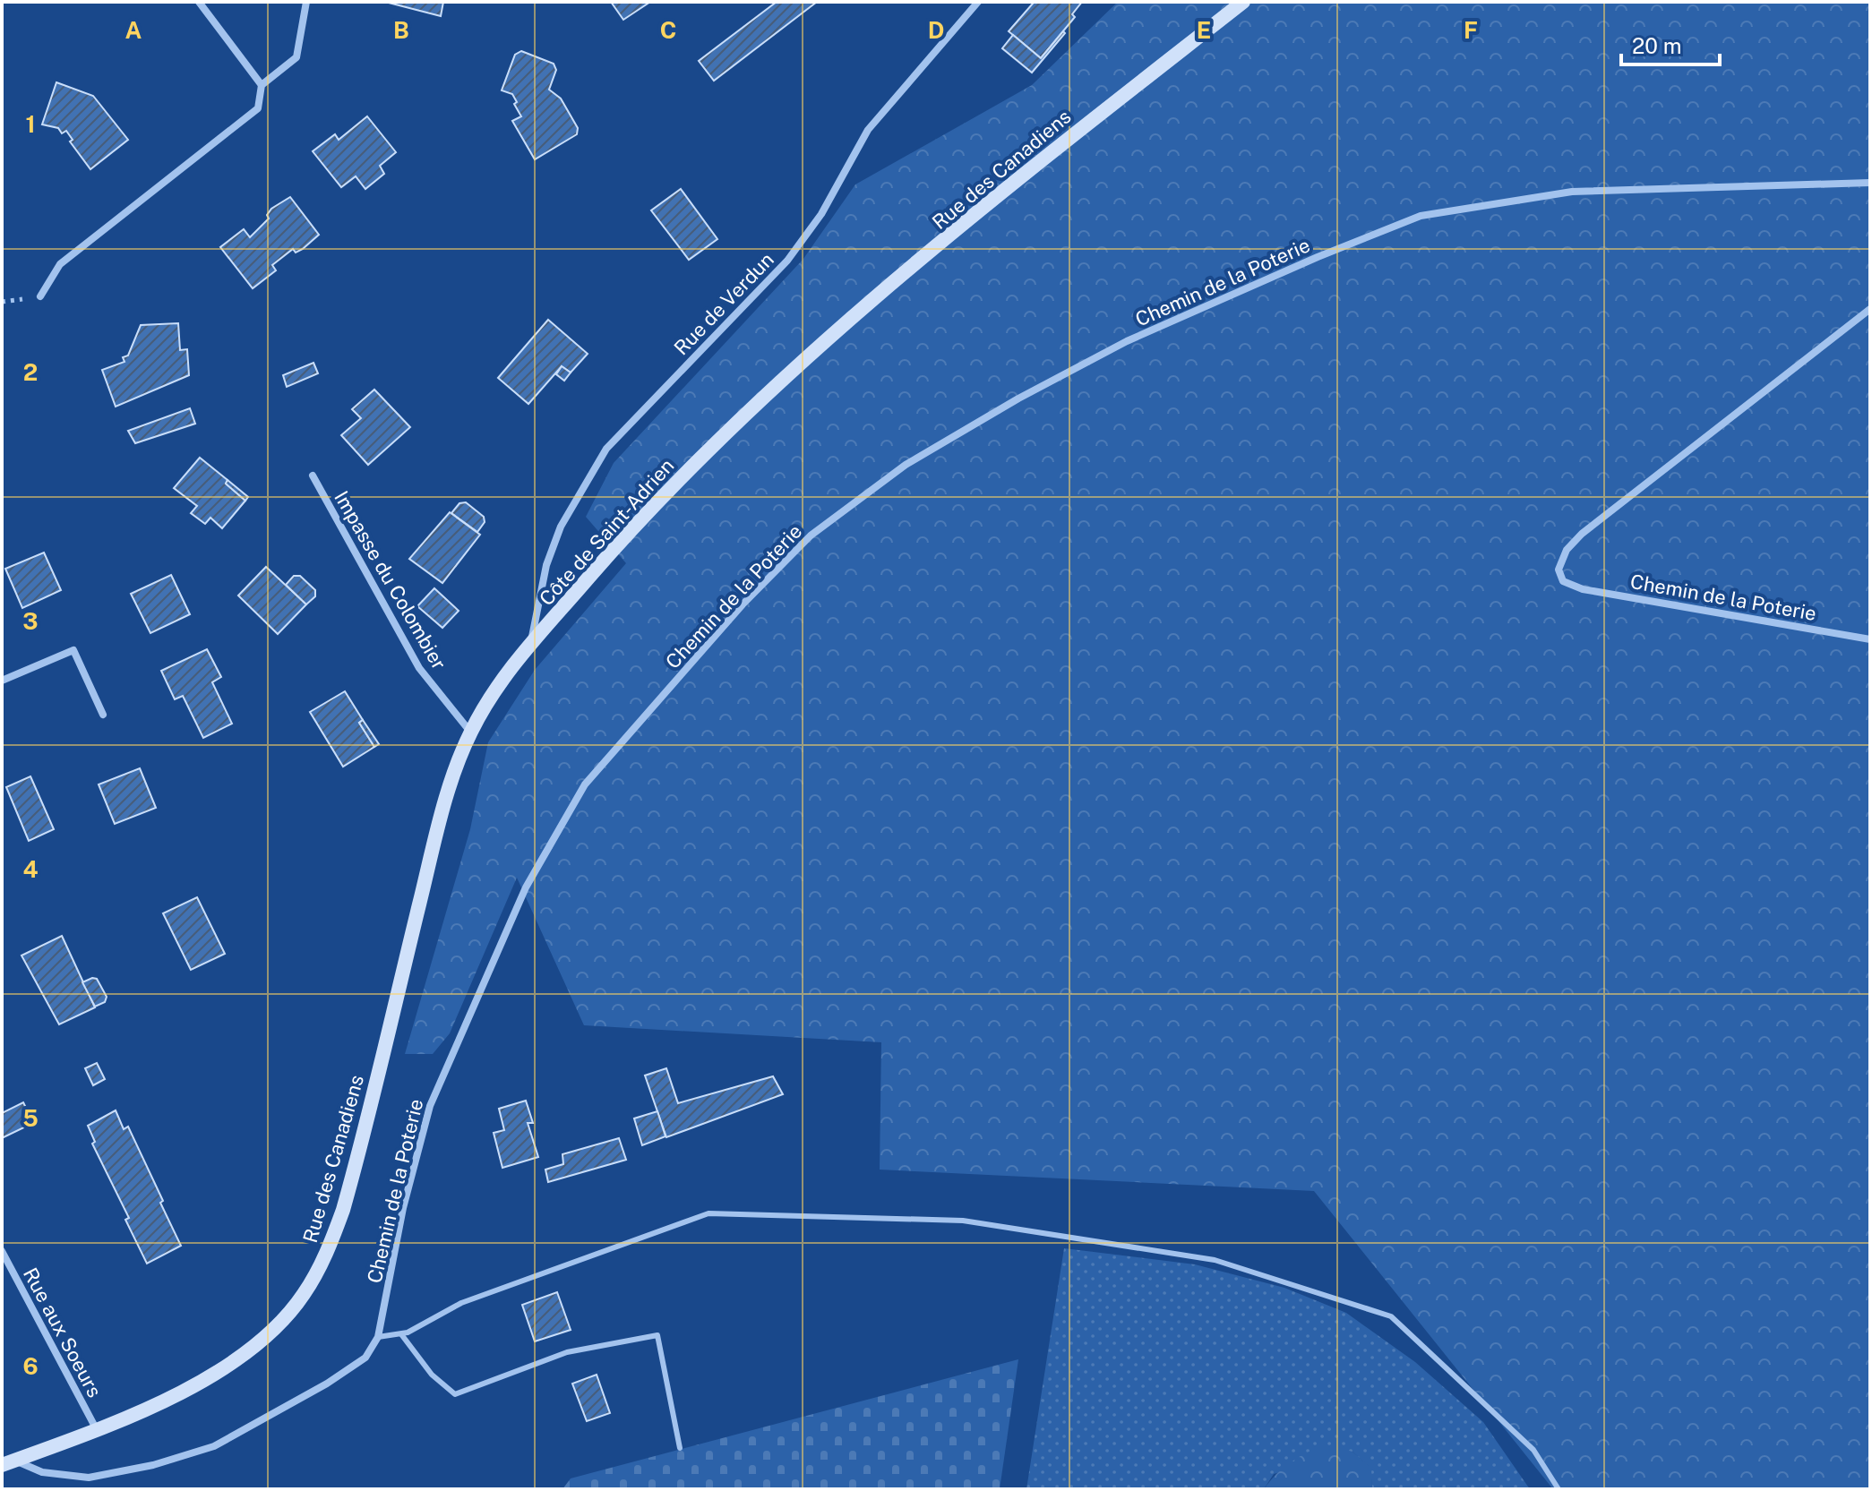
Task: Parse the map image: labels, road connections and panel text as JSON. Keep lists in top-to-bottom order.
{
  "streets": {
    "main road": ["Rue des Canadiens", "Côte de Saint-Adrien"],
    "street": [
      "Chemin de la Poterie",
      "Rue de Verdun",
      "Impasse du Colombier",
      "Rue aux Soeurs"
    ]
  },
  "crossings": [
    ["Rue des Canadiens", "Chemin de la Poterie"],
    ["Rue des Canadiens", "Côte de Saint-Adrien"],
    ["Rue des Canadiens", "Impasse du Colombier"],
    ["Rue des Canadiens", "Rue aux Soeurs"],
    ["Rue de Verdun", "Côte de Saint-Adrien"],
    ["Côte de Saint-Adrien", "Impasse du Colombier"]
  ],
  "scale_bar": "20 m",
  "grid": {
    "columns": [
      "A",
      "B",
      "C",
      "D",
      "E",
      "F"
    ],
    "rows": [
      "1",
      "2",
      "3",
      "4",
      "5",
      "6"
    ]
  }
}
